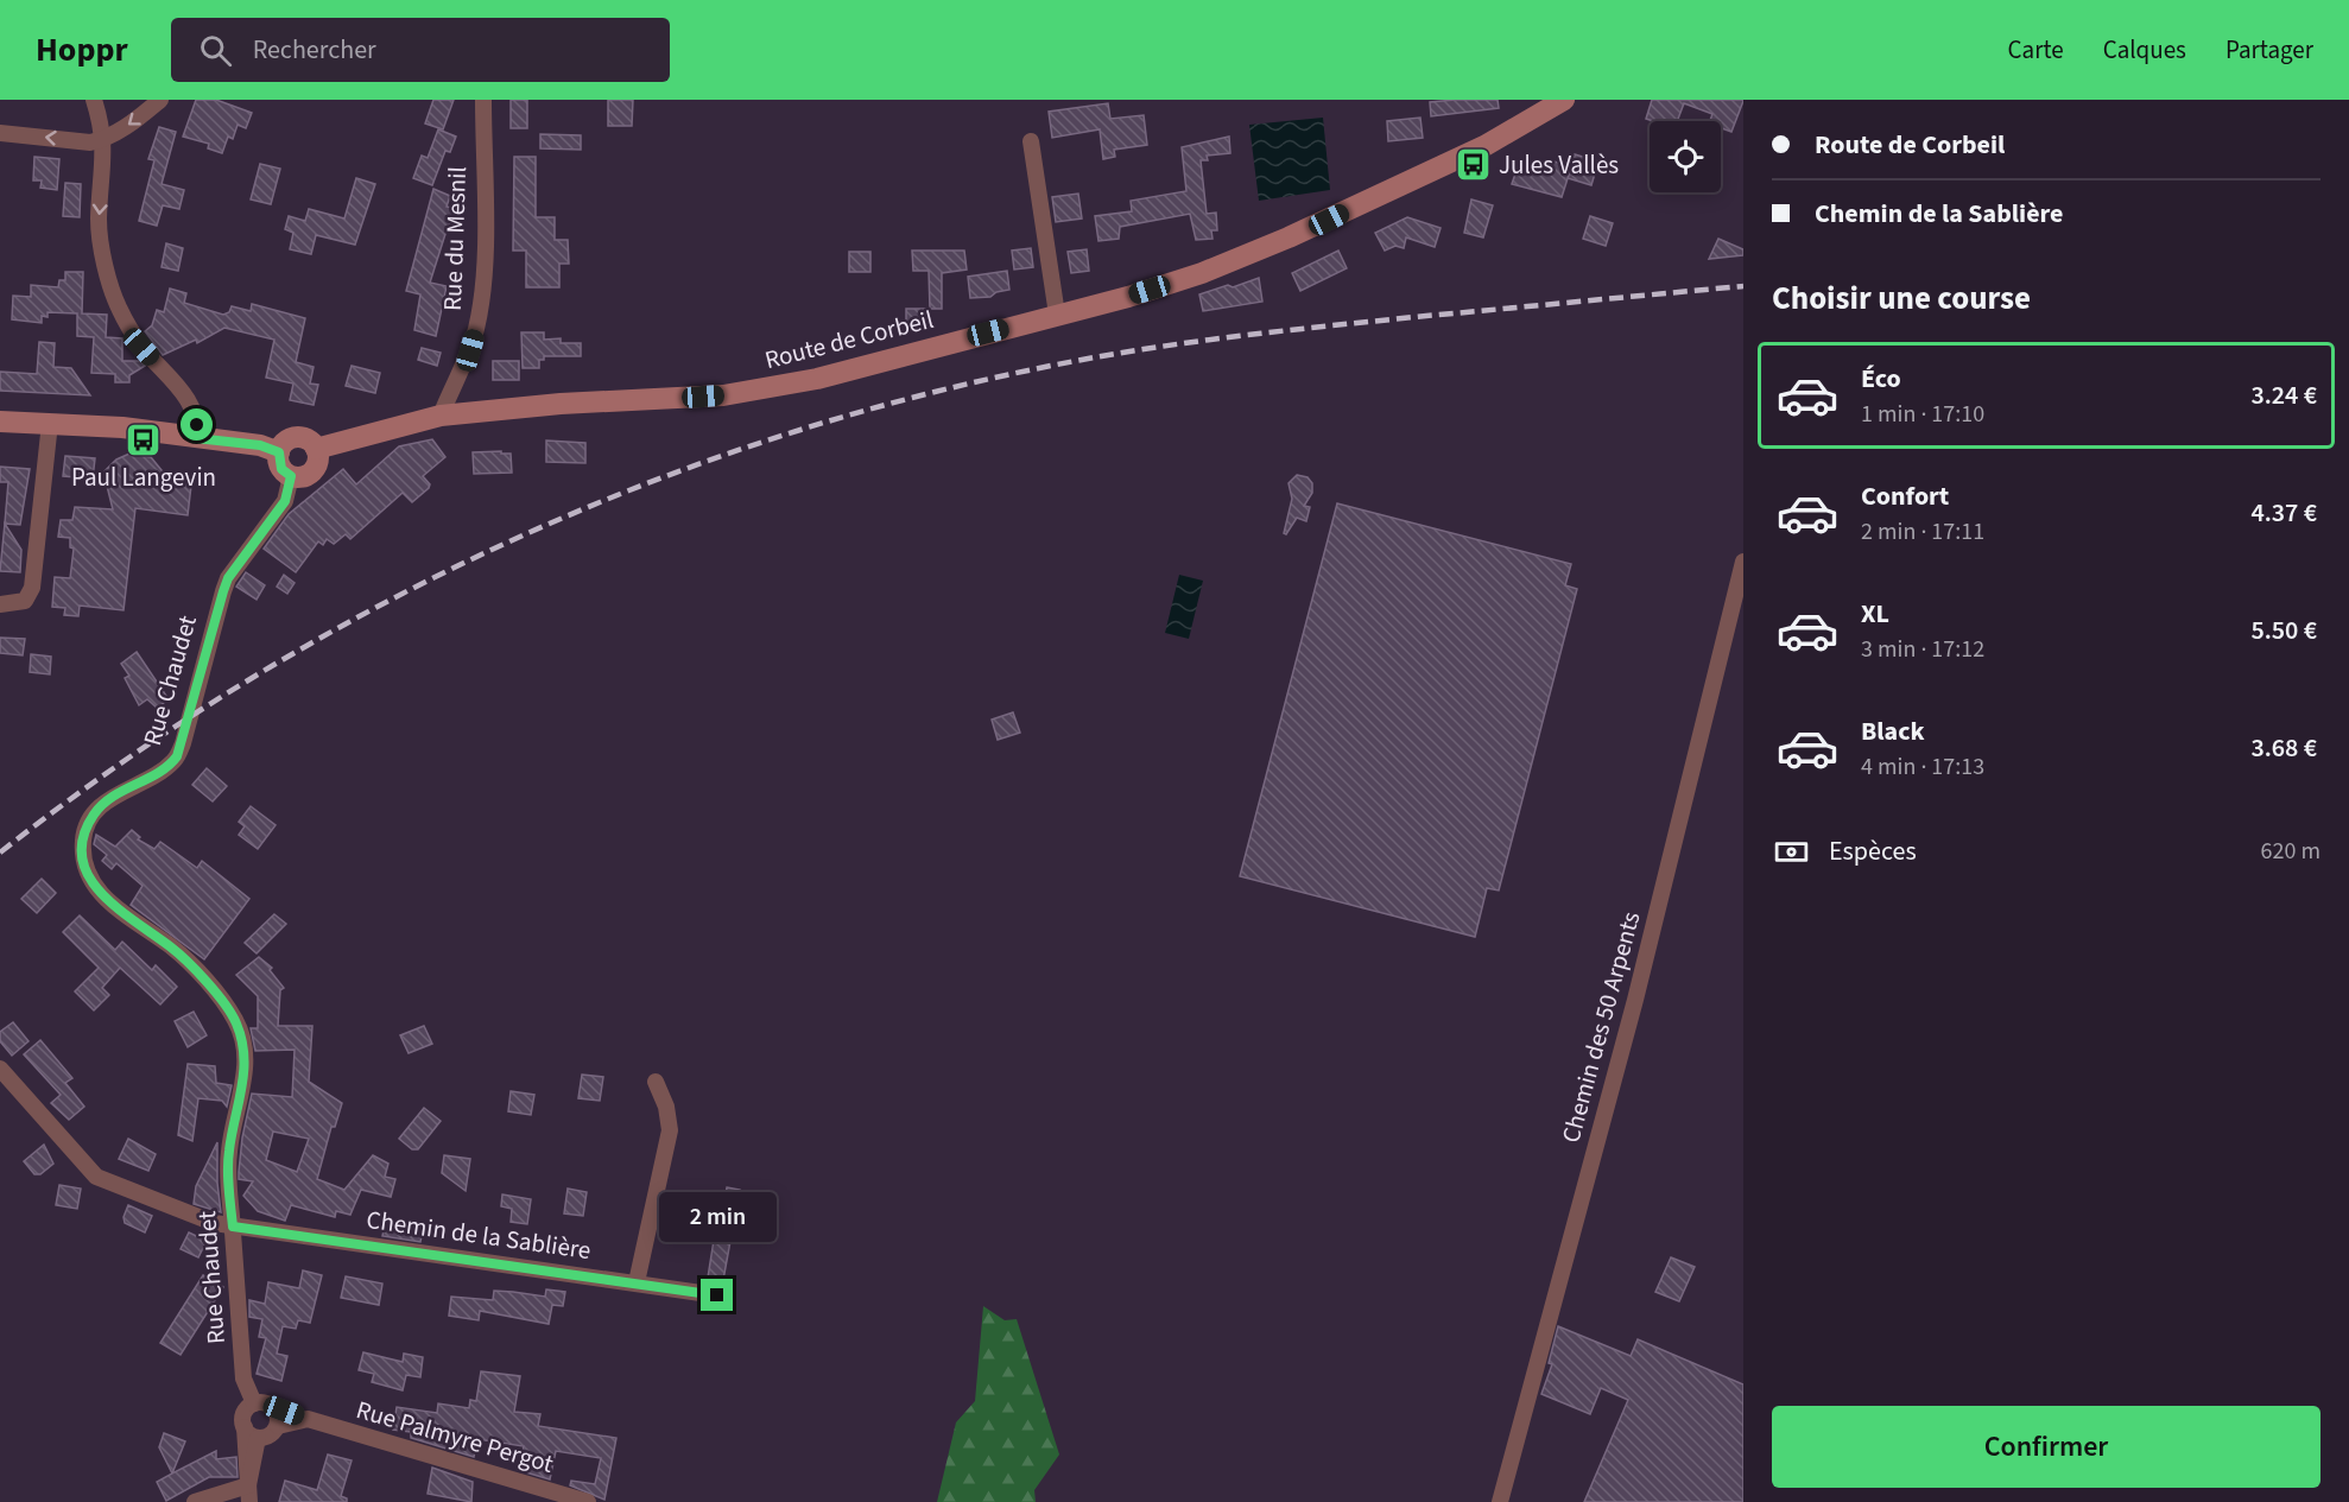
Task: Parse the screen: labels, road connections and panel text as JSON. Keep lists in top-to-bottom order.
{
  "streets": {
    "main road": ["Route de Corbeil"],
    "street": [
      "Rue du Mesnil",
      "Rue Chaudet",
      "Chemin des 50 Arpents",
      "Chemin de la Sablière",
      "Rue Palmyre Pergot"
    ]
  },
  "crossings": [
    ["Rue du Mesnil", "Route de Corbeil"],
    ["Route de Corbeil", "Rue Chaudet"],
    ["Rue Chaudet", "Chemin de la Sablière"],
    ["Rue Chaudet", "Rue Palmyre Pergot"]
  ],
  "places": {
    "bus stop": ["Jules Vallès", "Paul Langevin"]
  },
  "page": {
    "header": "Hoppr",
    "search": "Rechercher",
    "nav": ["Carte", "Calques", "Partager"],
    "banner": ["Route de Corbeil", "Chemin de la Sablière"],
    "heading": "Choisir une course",
    "list": [
      {
        "name": "Éco",
        "note": "1 min · 17:10",
        "value": "3.24 €"
      },
      {
        "name": "Confort",
        "note": "2 min · 17:11",
        "value": "4.37 €"
      },
      {
        "name": "XL",
        "note": "3 min · 17:12",
        "value": "5.50 €"
      },
      {
        "name": "Black",
        "note": "4 min · 17:13",
        "value": "3.68 €"
      }
    ],
    "pay": ["Espèces", "620 m"],
    "bubble": "2 min",
    "buttons": "Confirmer"
  }
}
